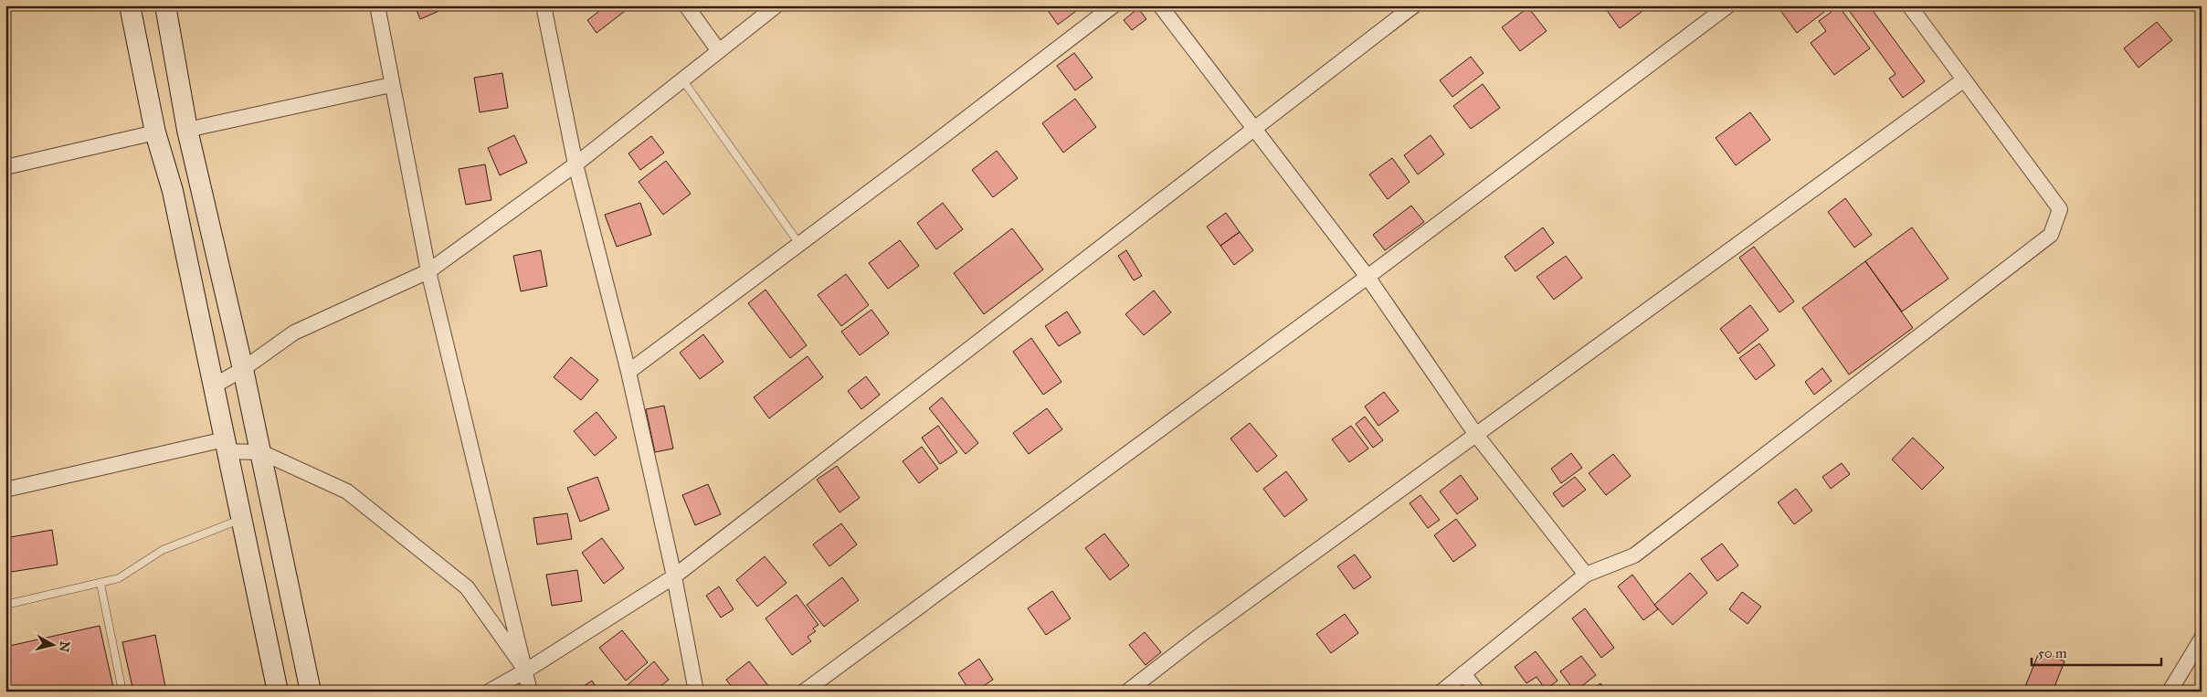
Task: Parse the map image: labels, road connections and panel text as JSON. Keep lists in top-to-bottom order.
{
  "scale_bar": "50 m",
  "north": "right"
}
